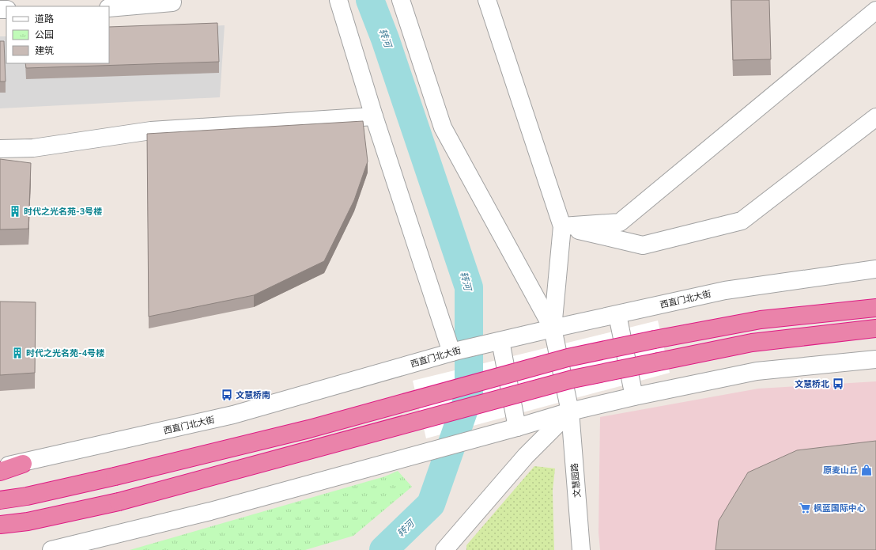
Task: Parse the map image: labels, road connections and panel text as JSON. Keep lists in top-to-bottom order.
{
  "streets": {
    "street": ["西直门北大街", "文慧园路"]
  },
  "crossings": [
    ["西直门北大街", "文慧园路"]
  ],
  "water": ["转河"],
  "places": {
    "building": ["时代之光名苑-3号楼", "时代之光名苑-4号楼"],
    "bus stop": ["文慧桥北", "文慧桥南"],
    "shop": ["原麦山丘"],
    "supermarket": ["枫蓝国际中心"]
  },
  "legend": ["道路", "公园", "建筑"]
}
